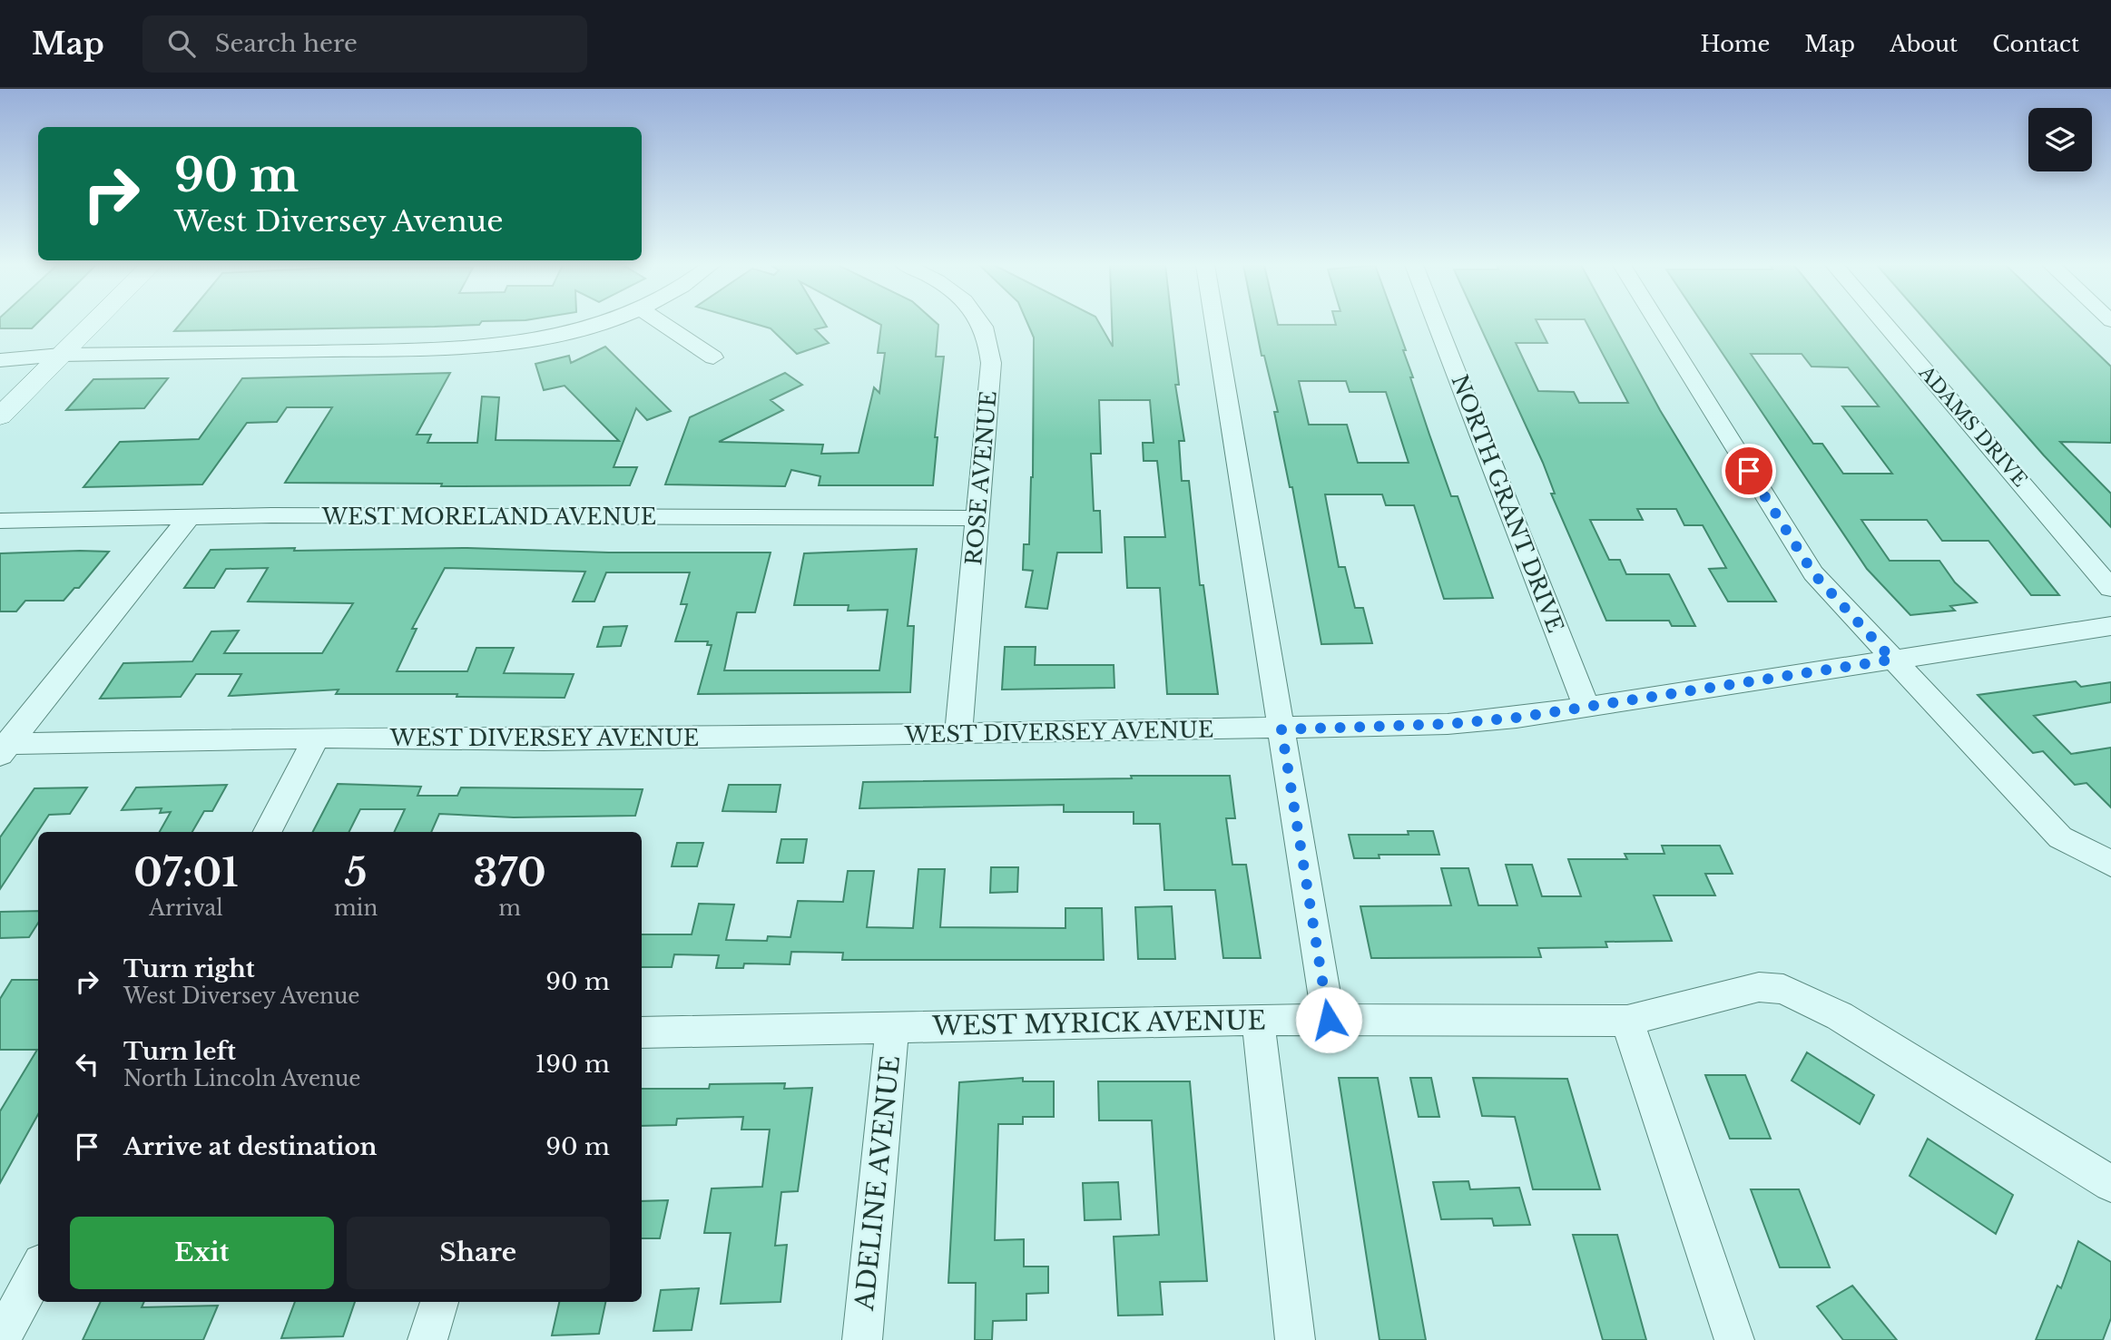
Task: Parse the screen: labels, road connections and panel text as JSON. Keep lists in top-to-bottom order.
{
  "streets": {
    "street": [
      "ADAMS DRIVE",
      "ROSE AVENUE",
      "NORTH GRANT DRIVE",
      "WEST MORELAND AVENUE",
      "WEST DIVERSEY AVENUE",
      "WEST MYRICK AVENUE",
      "ADELINE AVENUE"
    ]
  },
  "crossings": [
    ["ROSE AVENUE", "WEST MORELAND AVENUE"],
    ["ROSE AVENUE", "WEST DIVERSEY AVENUE"],
    ["NORTH GRANT DRIVE", "WEST DIVERSEY AVENUE"],
    ["WEST MYRICK AVENUE", "ADELINE AVENUE"]
  ],
  "page": {
    "header": "Map",
    "search": "Search here",
    "nav": [
      "Home",
      "Map",
      "About",
      "Contact"
    ],
    "turn": ["90 m", "West Diversey Avenue"],
    "eta": [
      "07:01",
      "Arrival",
      "5",
      "min",
      "370",
      "m"
    ],
    "list": [
      {
        "name": "Turn right",
        "note": "West Diversey Avenue",
        "value": "90 m"
      },
      {
        "name": "Turn left",
        "note": "North Lincoln Avenue",
        "value": "190 m"
      },
      {
        "name": "Arrive at destination",
        "value": "90 m"
      }
    ],
    "buttons": ["Exit", "Share"]
  }
}
